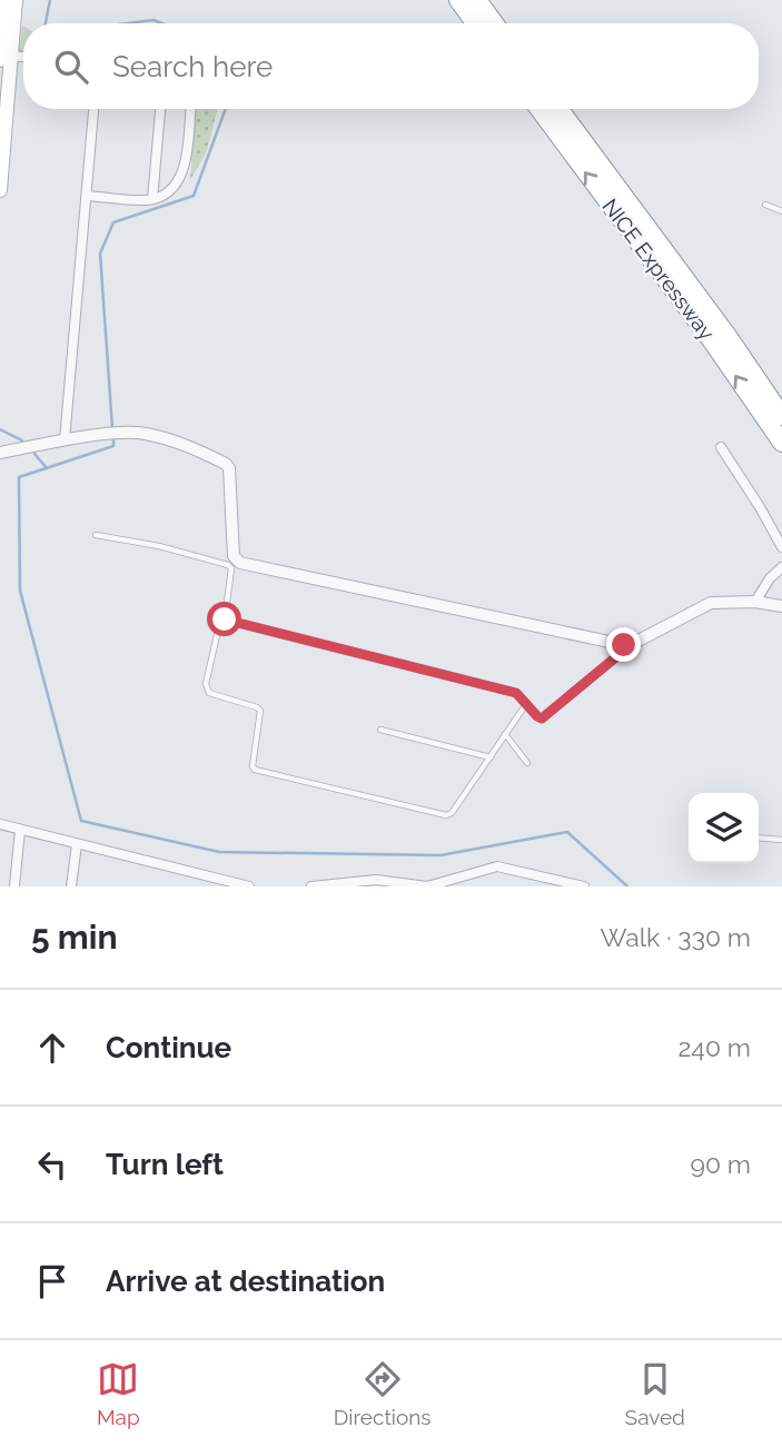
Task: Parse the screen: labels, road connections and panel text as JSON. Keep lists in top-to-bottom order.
{
  "streets": {
    "highway": ["NICE Expressway"]
  },
  "page": {
    "search": "Search here",
    "heading": ["5 min", "Walk · 330 m"],
    "list": [
      ["Continue", "240 m"],
      ["Turn left", "90 m"],
      "Arrive at destination"
    ],
    "nav": ["Map", "Directions", "Saved"]
  }
}
